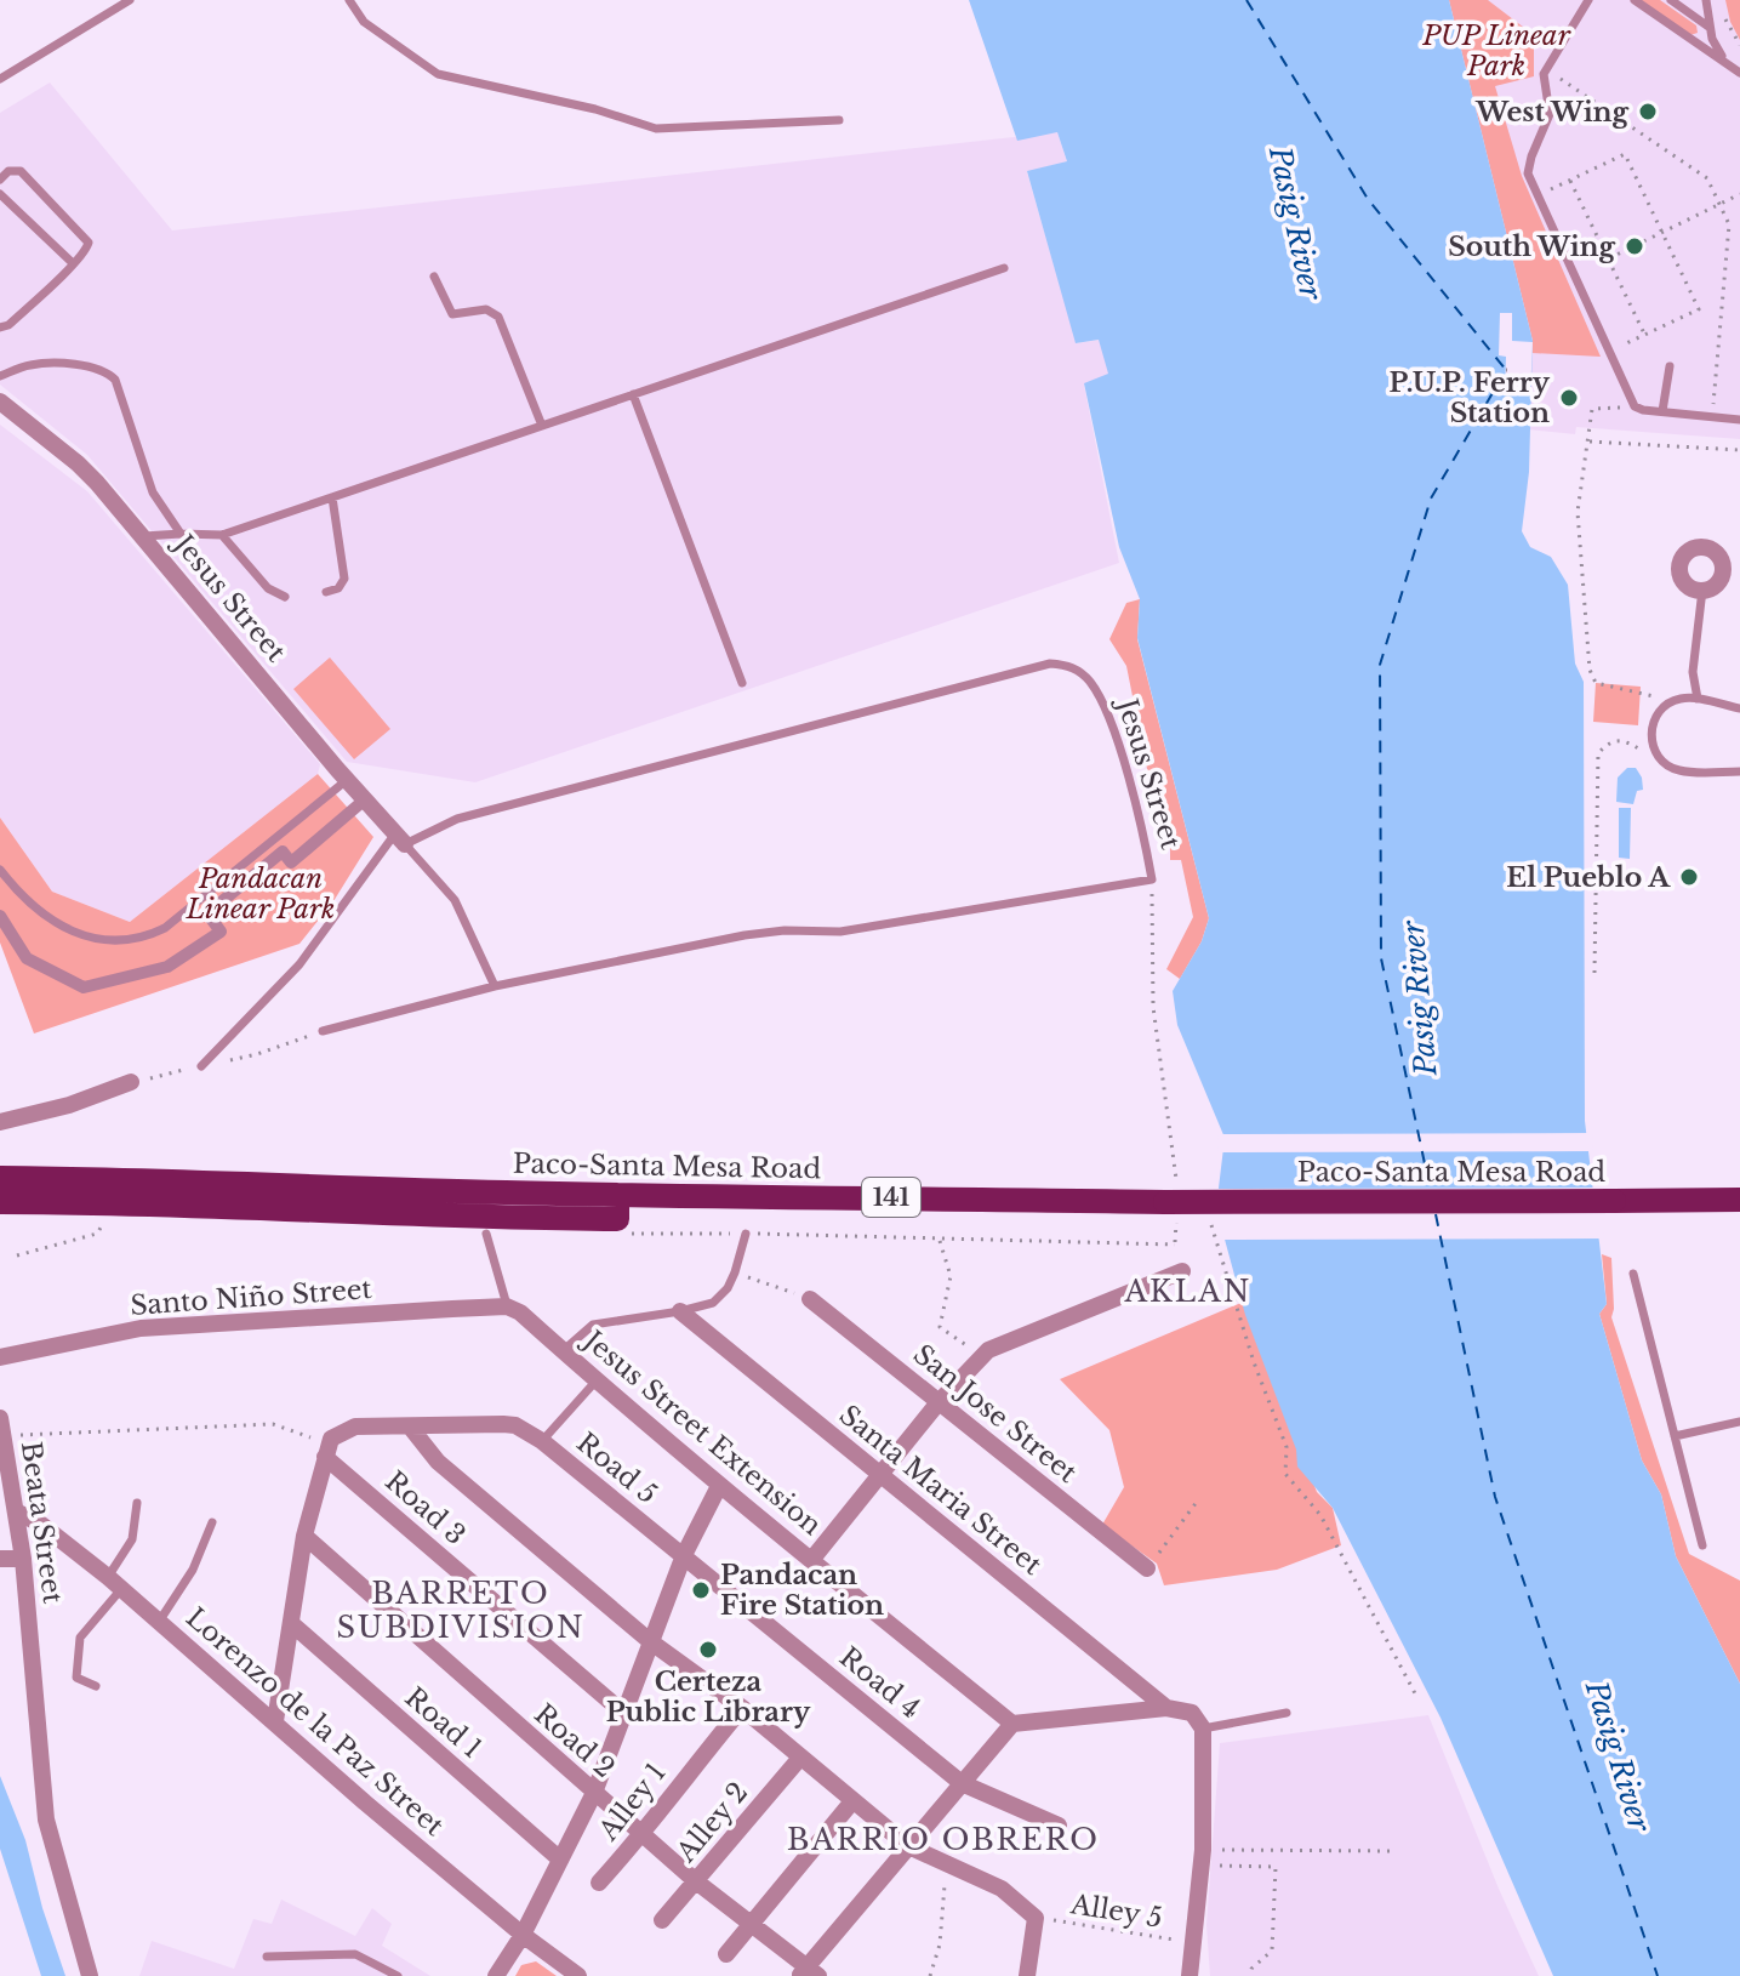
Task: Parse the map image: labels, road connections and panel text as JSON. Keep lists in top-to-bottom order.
{
  "streets": {
    "main road": ["Paco-Santa Mesa Road", "141"],
    "street": [
      "Jesus Street",
      "Santo Niño Street",
      "San Jose Street",
      "Jesus Street Extension",
      "Road 5",
      "Santa Maria Street",
      "Road 3",
      "Beata Street",
      "Road 4",
      "Lorenzo de la Paz Street",
      "Road 1",
      "Road 2",
      "Alley 1",
      "Alley 2"
    ],
    "path": ["Alley 5"]
  },
  "crossings": [
    ["Santo Niño Street", "Jesus Street Extension"],
    ["Road 5", "Road 4"],
    ["Beata Street", "Lorenzo de la Paz Street"],
    ["Road 2", "Alley 1"],
    ["Road 2", "Alley 2"]
  ],
  "districts": ["AKLAN", "BARRETO SUBDIVISION", "BARRIO OBRERO"],
  "water": ["Pasig River"],
  "parks": ["PUP Linear Park", "Pandacan Linear Park"],
  "places": [
    "West Wing",
    "South Wing",
    "P.U.P. Ferry Station",
    "El Pueblo A",
    "Pandacan Fire Station",
    "Certeza Public Library"
  ]
}
